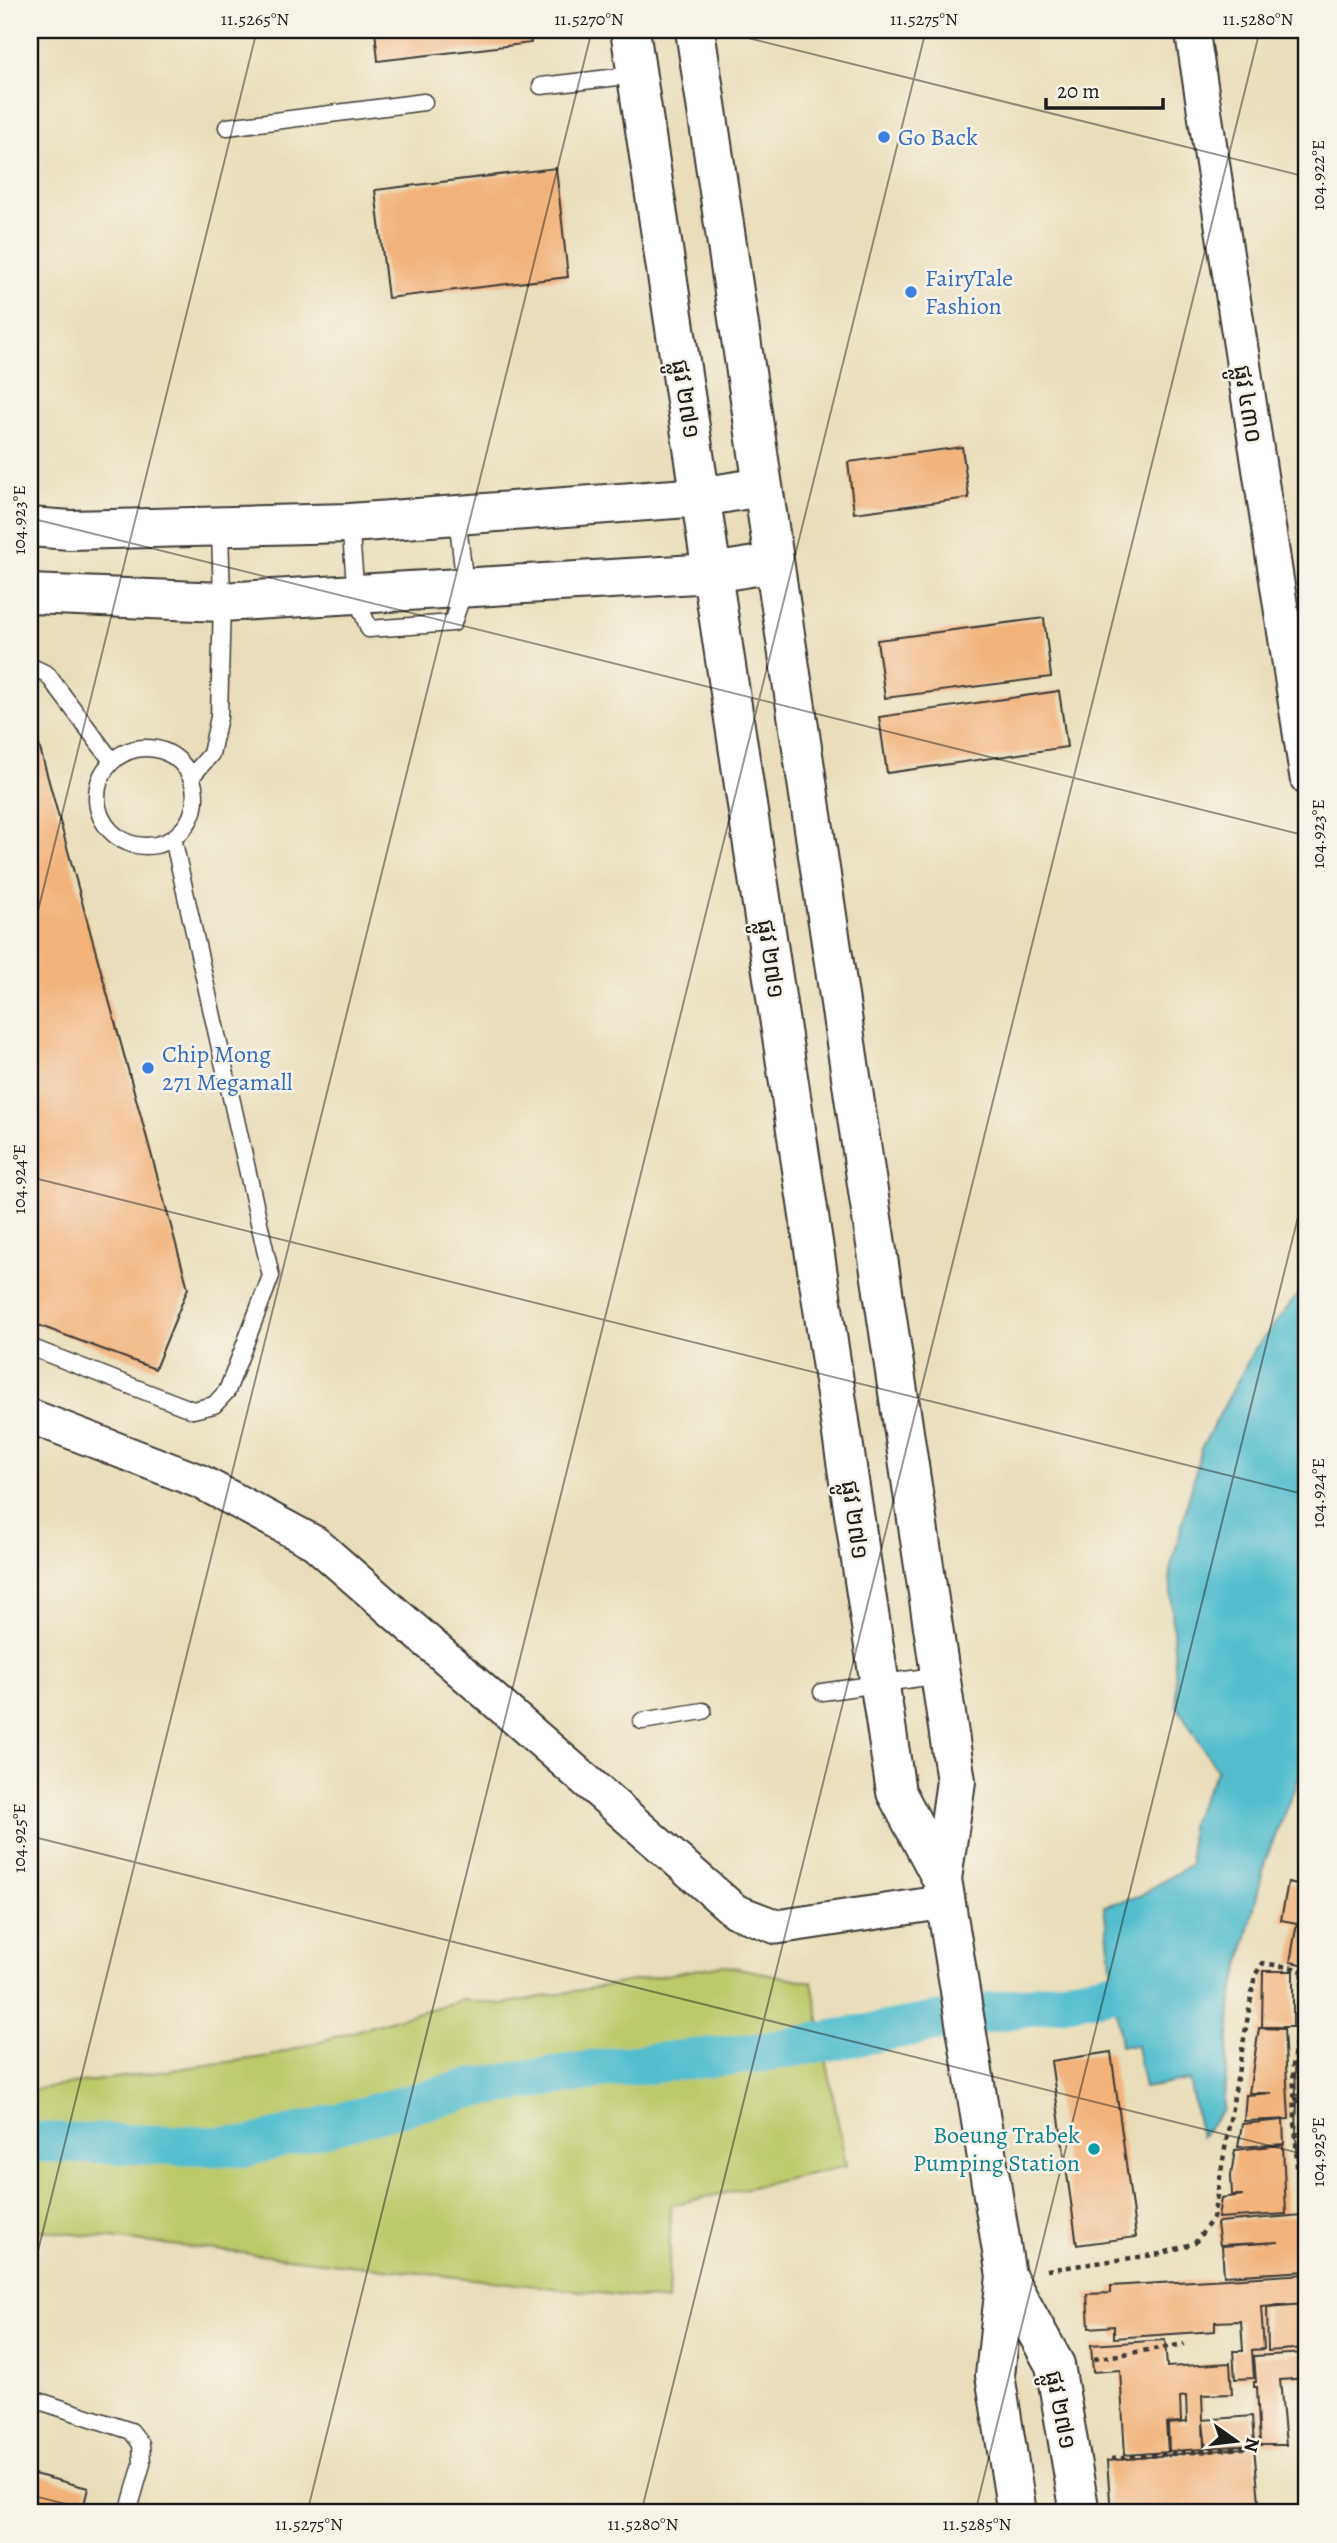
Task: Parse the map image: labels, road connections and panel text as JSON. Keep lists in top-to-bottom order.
{
  "streets": {
    "main road": ["ផ្លូវ ២៧១"],
    "street": ["ផ្លូវ ៤៣០"]
  },
  "places": [
    "Go Back",
    "FairyTale Fashion",
    "Chip Mong 271 Megamall",
    "Boeung Trabek Pumping Station"
  ],
  "scale_bar": "20 m",
  "north": "right",
  "coordinates": [
    "11.5265°N",
    "11.5270°N",
    "11.5275°N",
    "11.5280°N",
    "104.922°E",
    "104.923°E",
    "104.924°E",
    "104.925°E",
    "11.5285°N"
  ]
}
